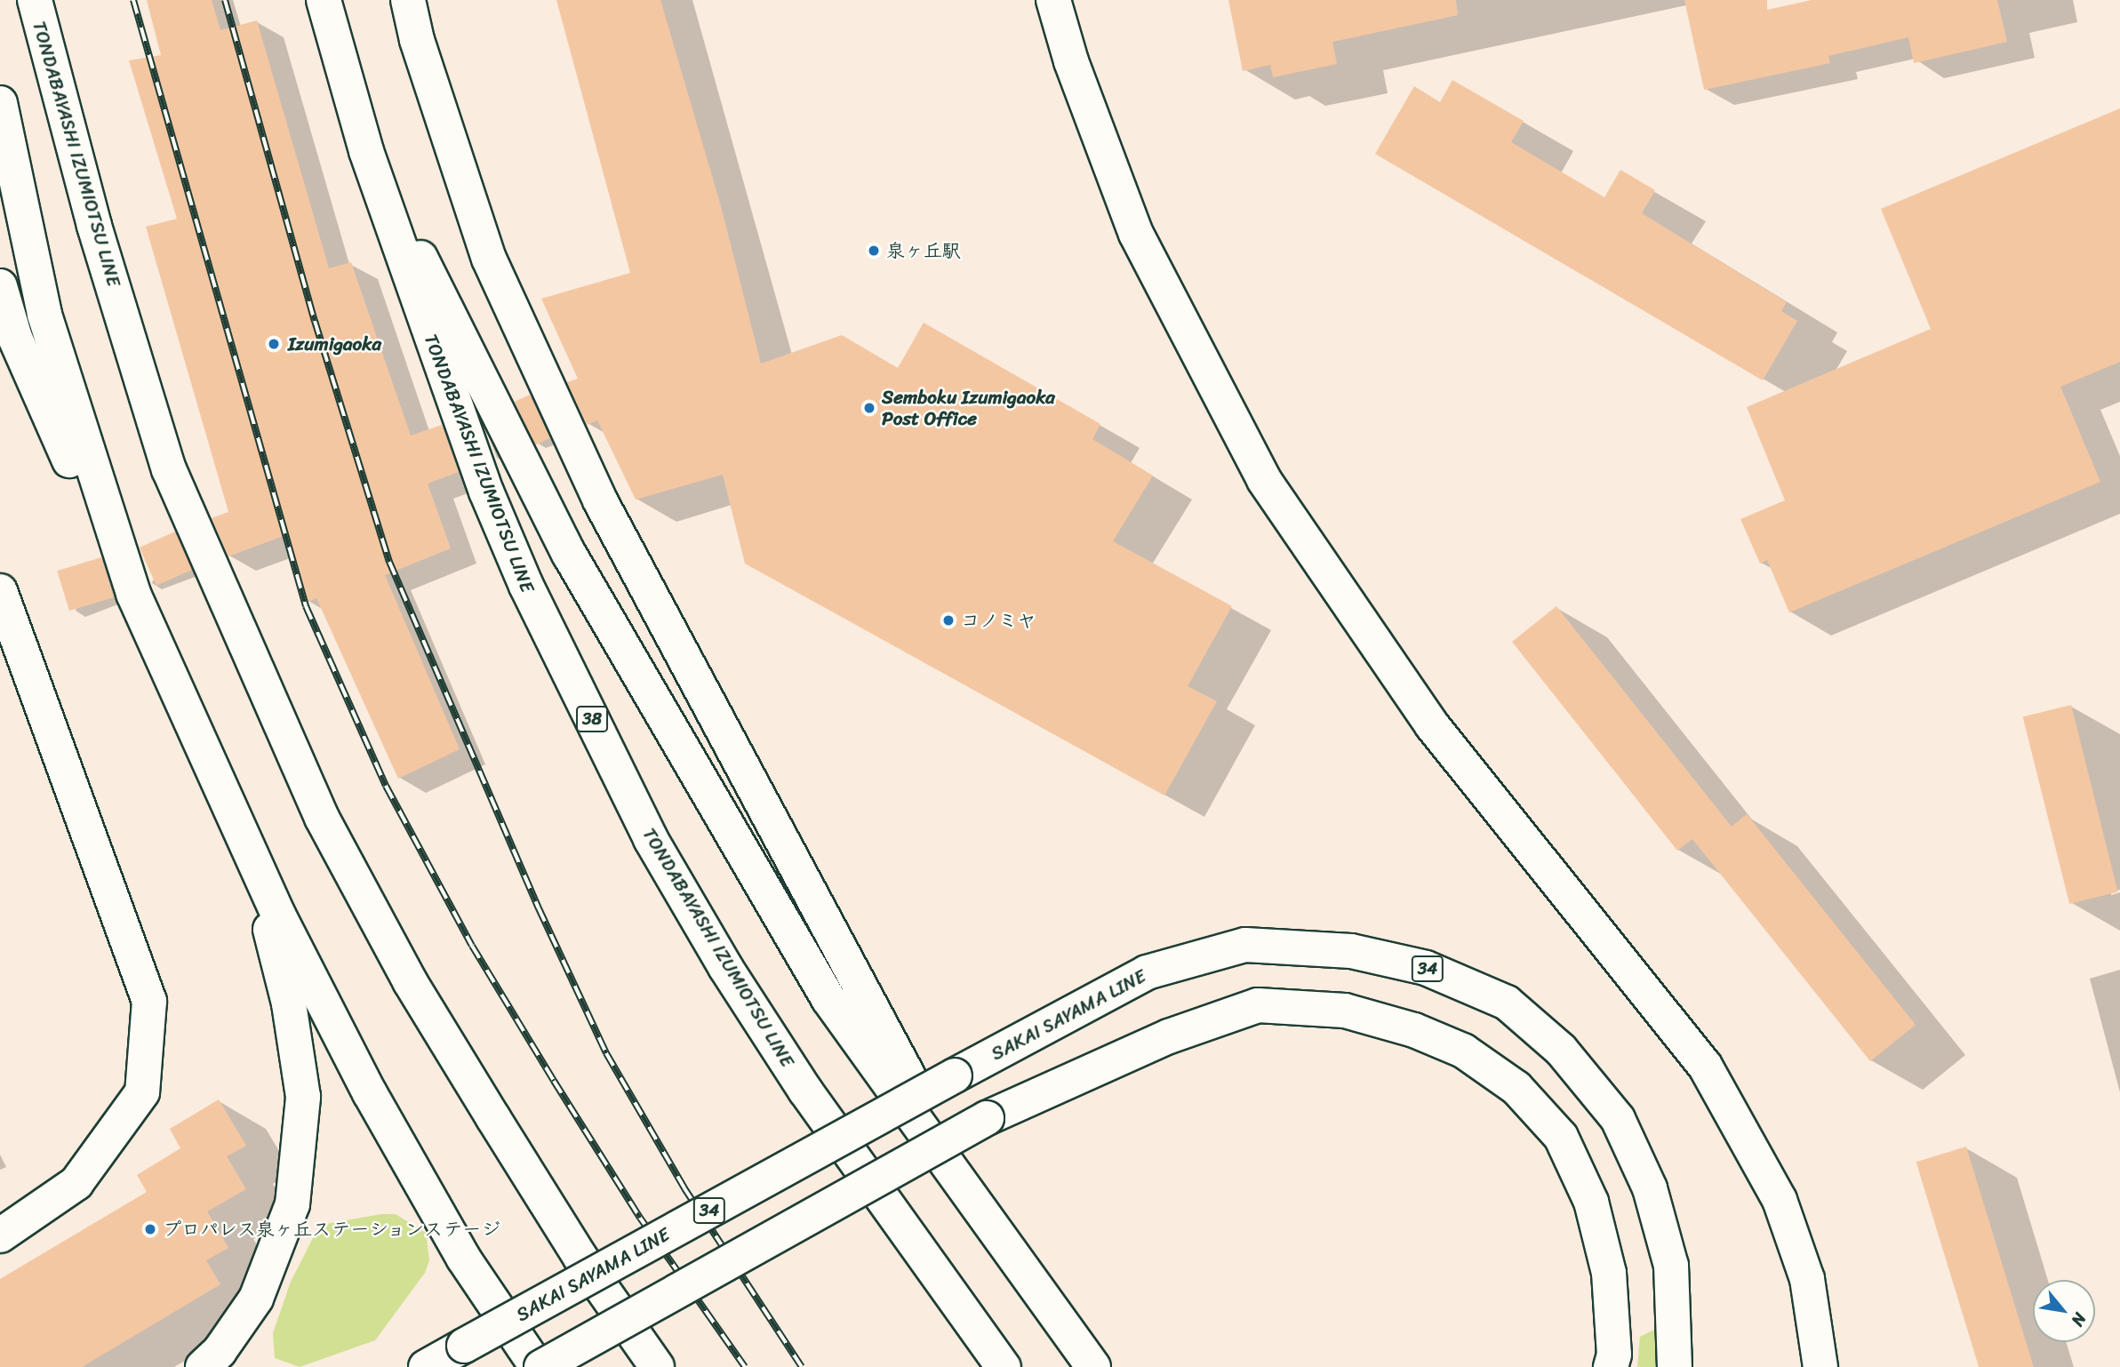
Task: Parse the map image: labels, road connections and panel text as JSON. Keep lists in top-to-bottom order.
{
  "streets": {
    "main road": [
      "TONDABAYASHI IZUMIOTSU LINE",
      "38",
      "34",
      "SAKAI SAYAMA LINE"
    ]
  },
  "crossings": [
    ["TONDABAYASHI IZUMIOTSU LINE", "38"]
  ],
  "places": [
    "泉ヶ丘駅",
    "Izumigaoka",
    "Semboku Izumigaoka Post Office",
    "コノミヤ",
    "プロパレス泉ヶ丘ステーションステージ"
  ],
  "north": "bottom right"
}
